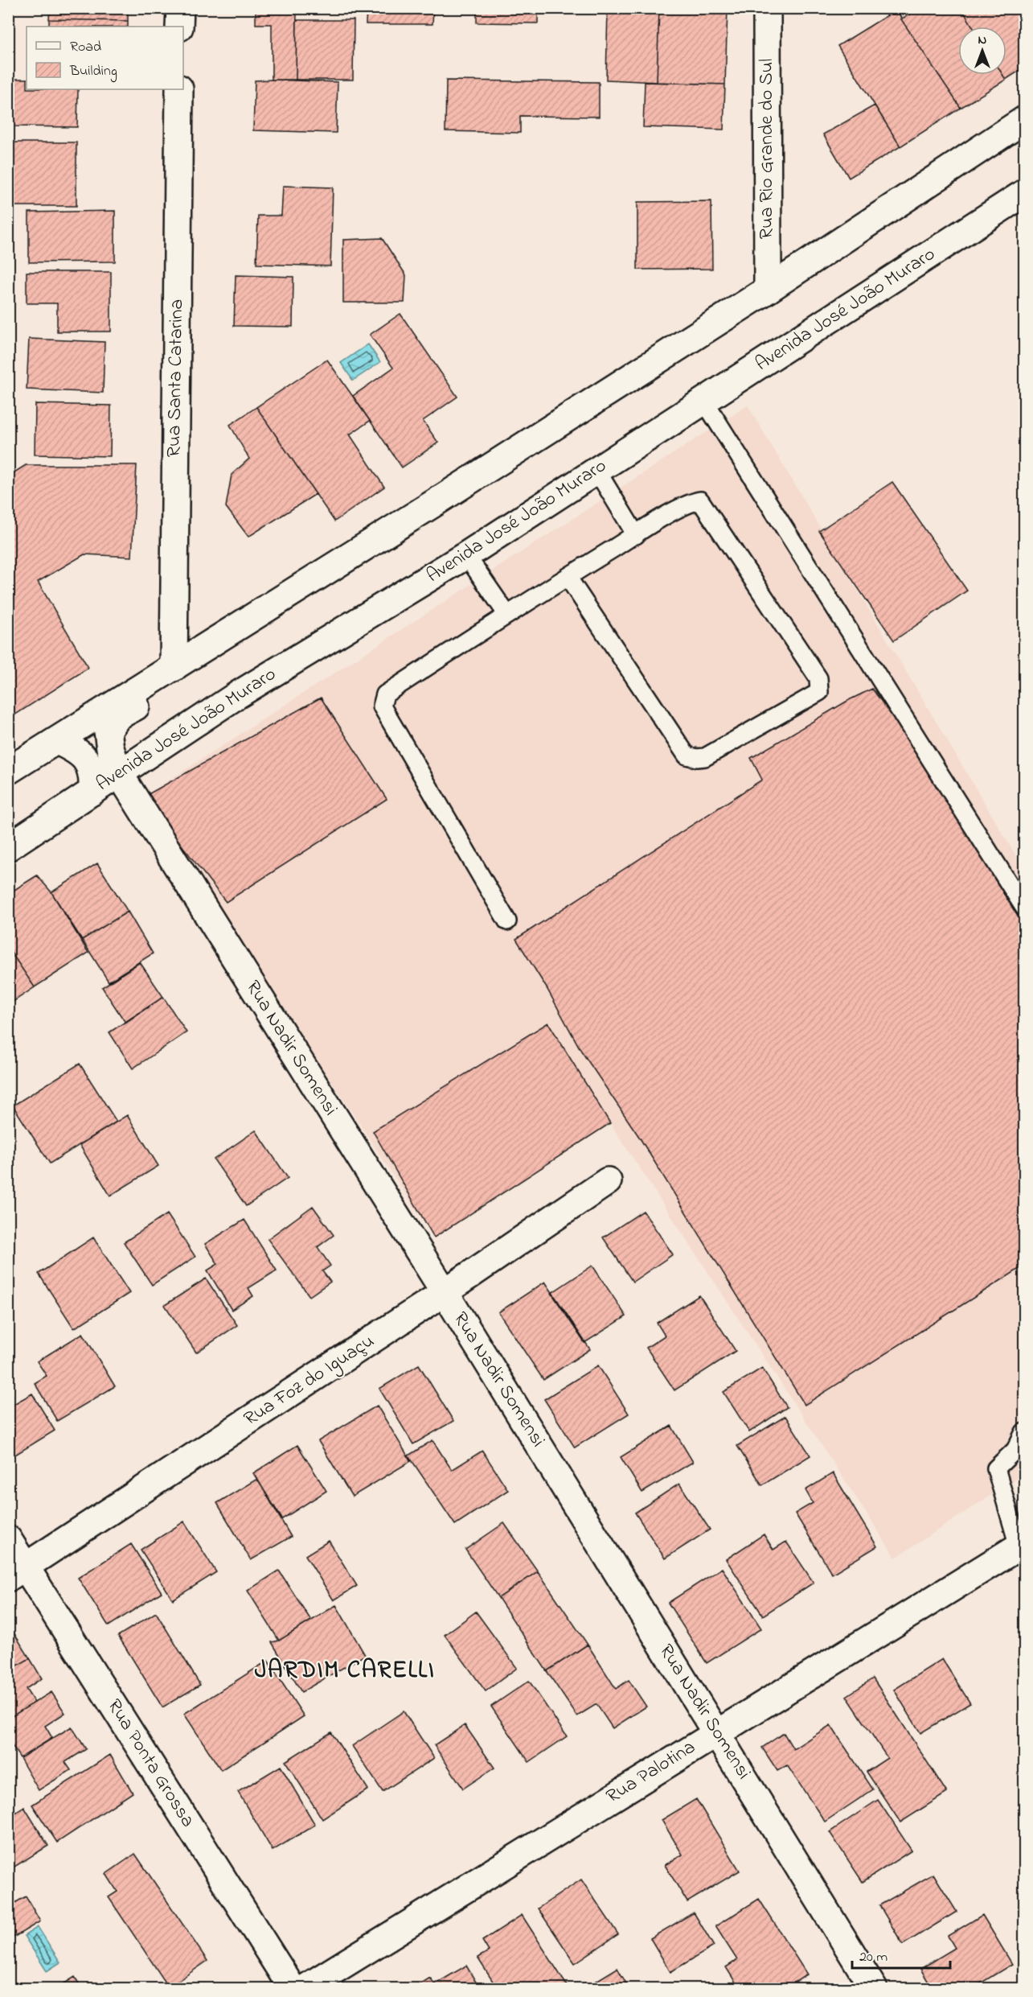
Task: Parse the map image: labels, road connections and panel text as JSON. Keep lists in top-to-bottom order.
{
  "streets": {
    "street": [
      "Rua Rio Grande do Sul",
      "Avenida José João Muraro",
      "Rua Santa Catarina",
      "Rua Nadir Somensi",
      "Rua Foz do Iguaçu",
      "Rua Ponta Grossa",
      "Rua Palotina"
    ]
  },
  "crossings": [
    ["Avenida José João Muraro", "Rua Nadir Somensi"],
    ["Rua Santa Catarina", "Rua Nadir Somensi"],
    ["Rua Nadir Somensi", "Rua Foz do Iguaçu"],
    ["Rua Nadir Somensi", "Rua Palotina"],
    ["Rua Foz do Iguaçu", "Rua Ponta Grossa"]
  ],
  "districts": ["JARDIM CARELLI"],
  "legend": ["Road", "Building"],
  "scale_bar": "20 m",
  "north": "top"
}
